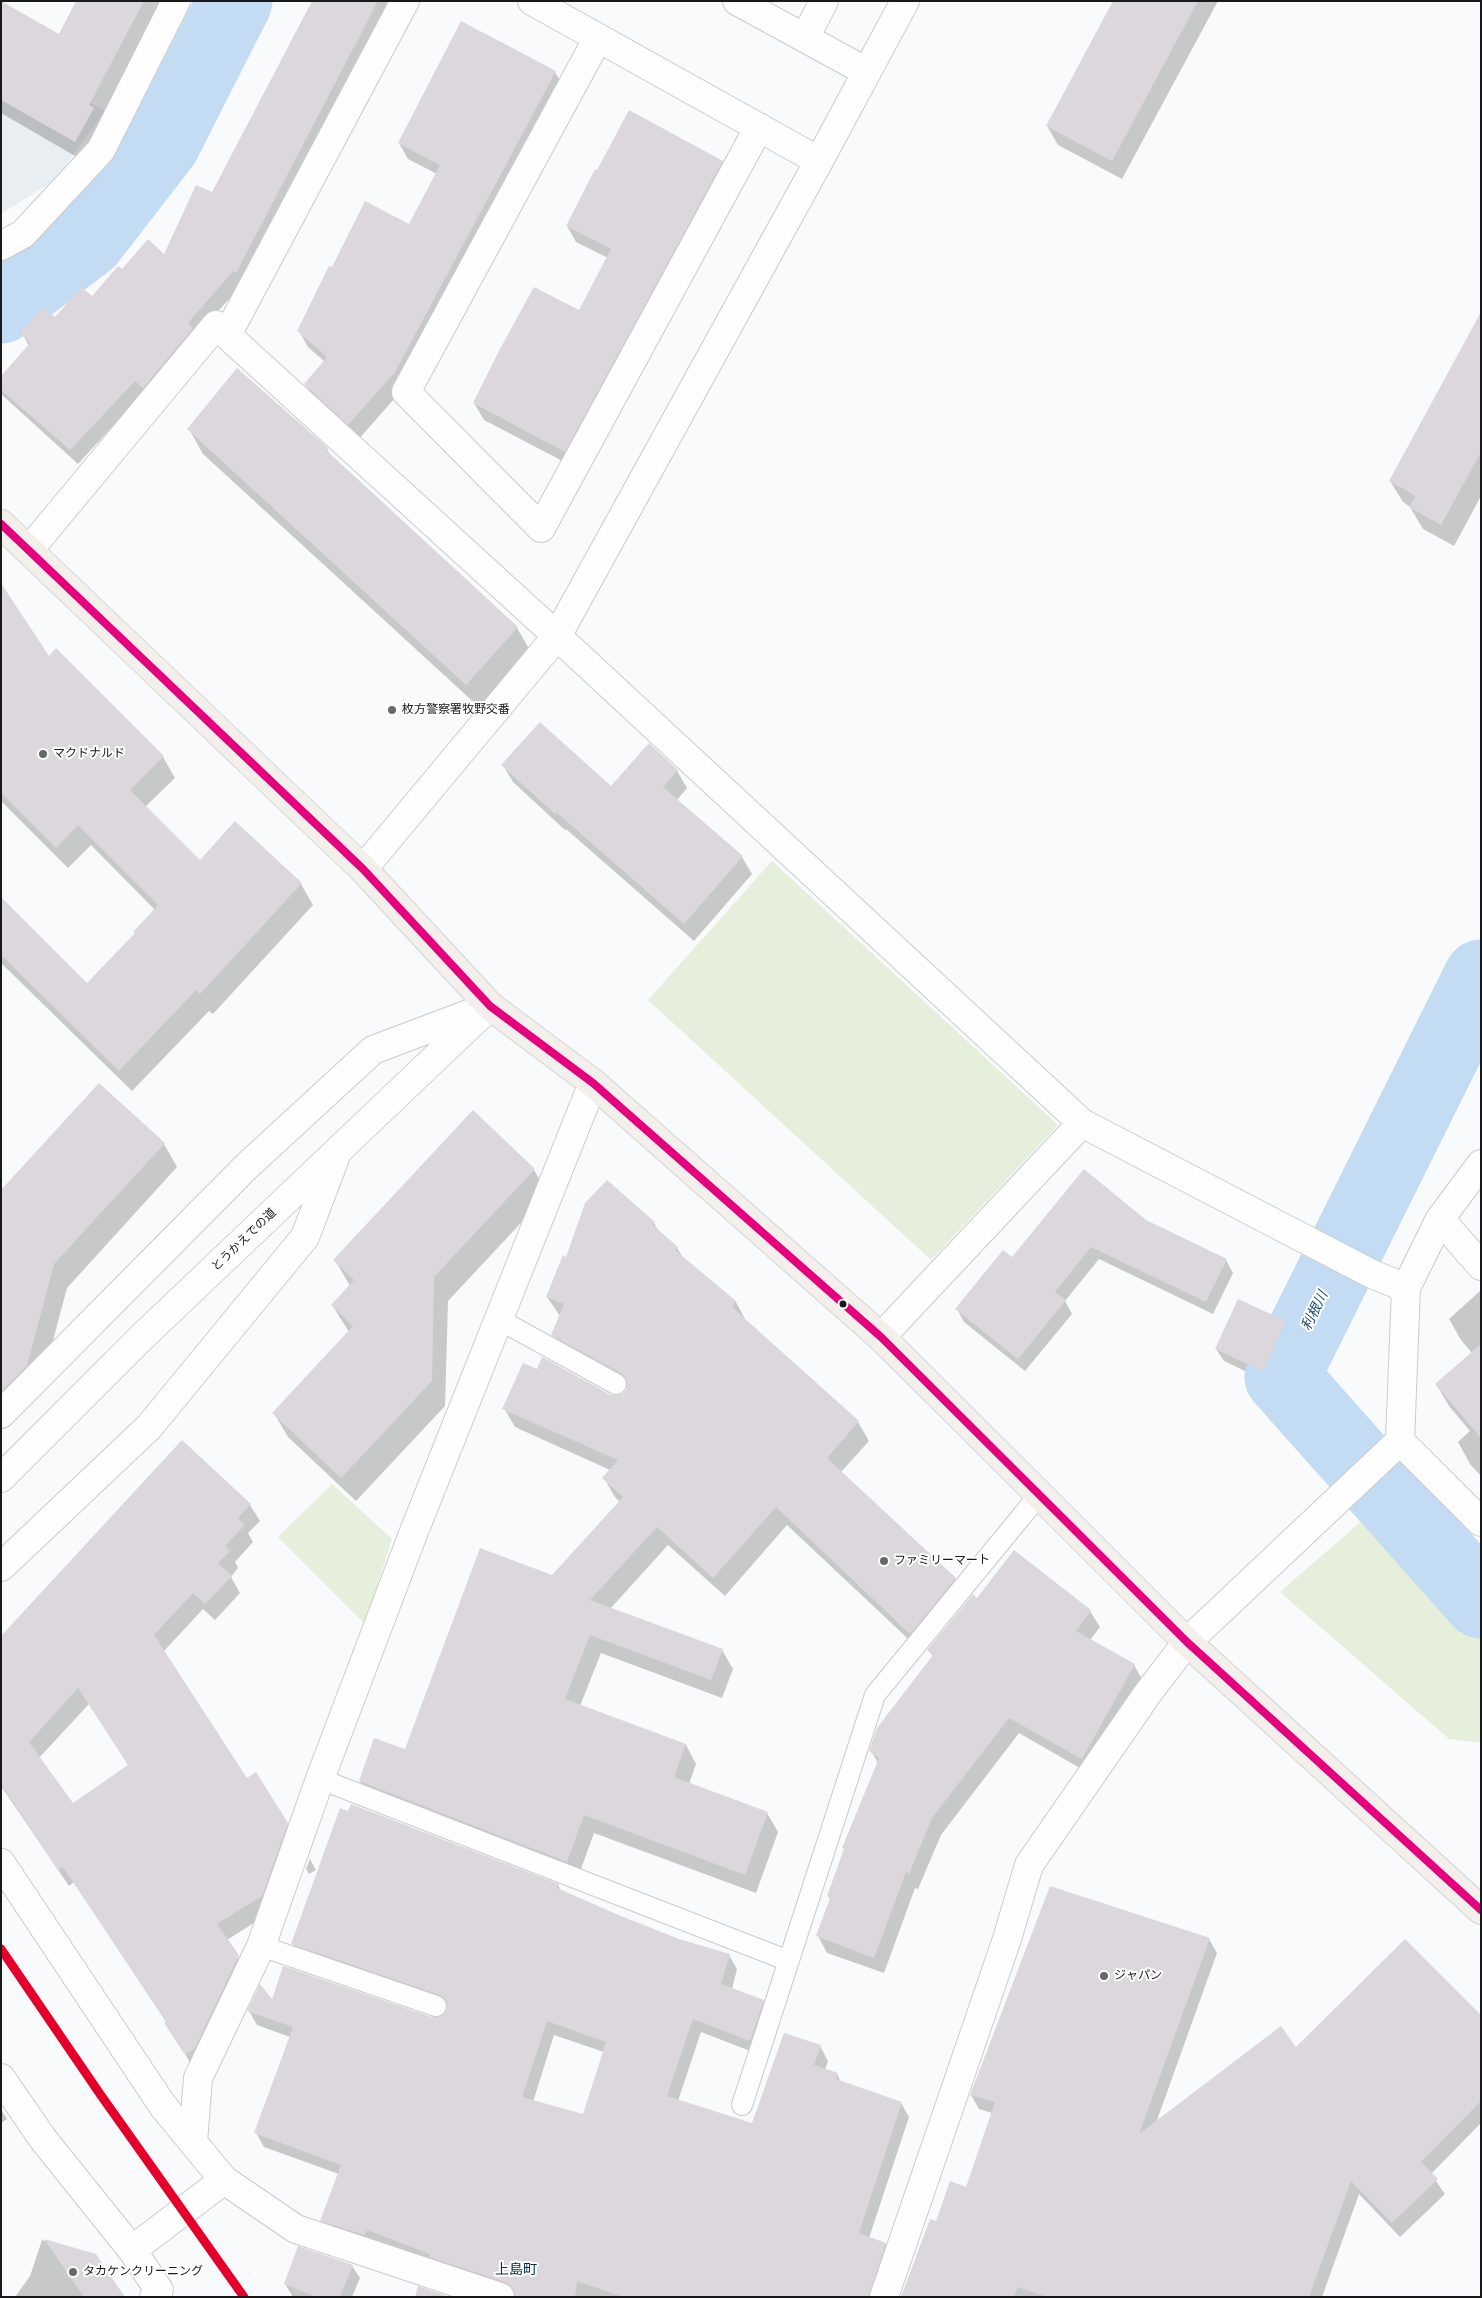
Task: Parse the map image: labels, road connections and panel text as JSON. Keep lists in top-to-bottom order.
{
  "streets": {
    "street": ["とうかえでの道"]
  },
  "districts": ["上島町"],
  "water": ["利根川"],
  "places": [
    "枚方警察署牧野交番",
    "マクドナルド",
    "ファミリーマート",
    "ジャパン",
    "タカケンクリーニング"
  ]
}
